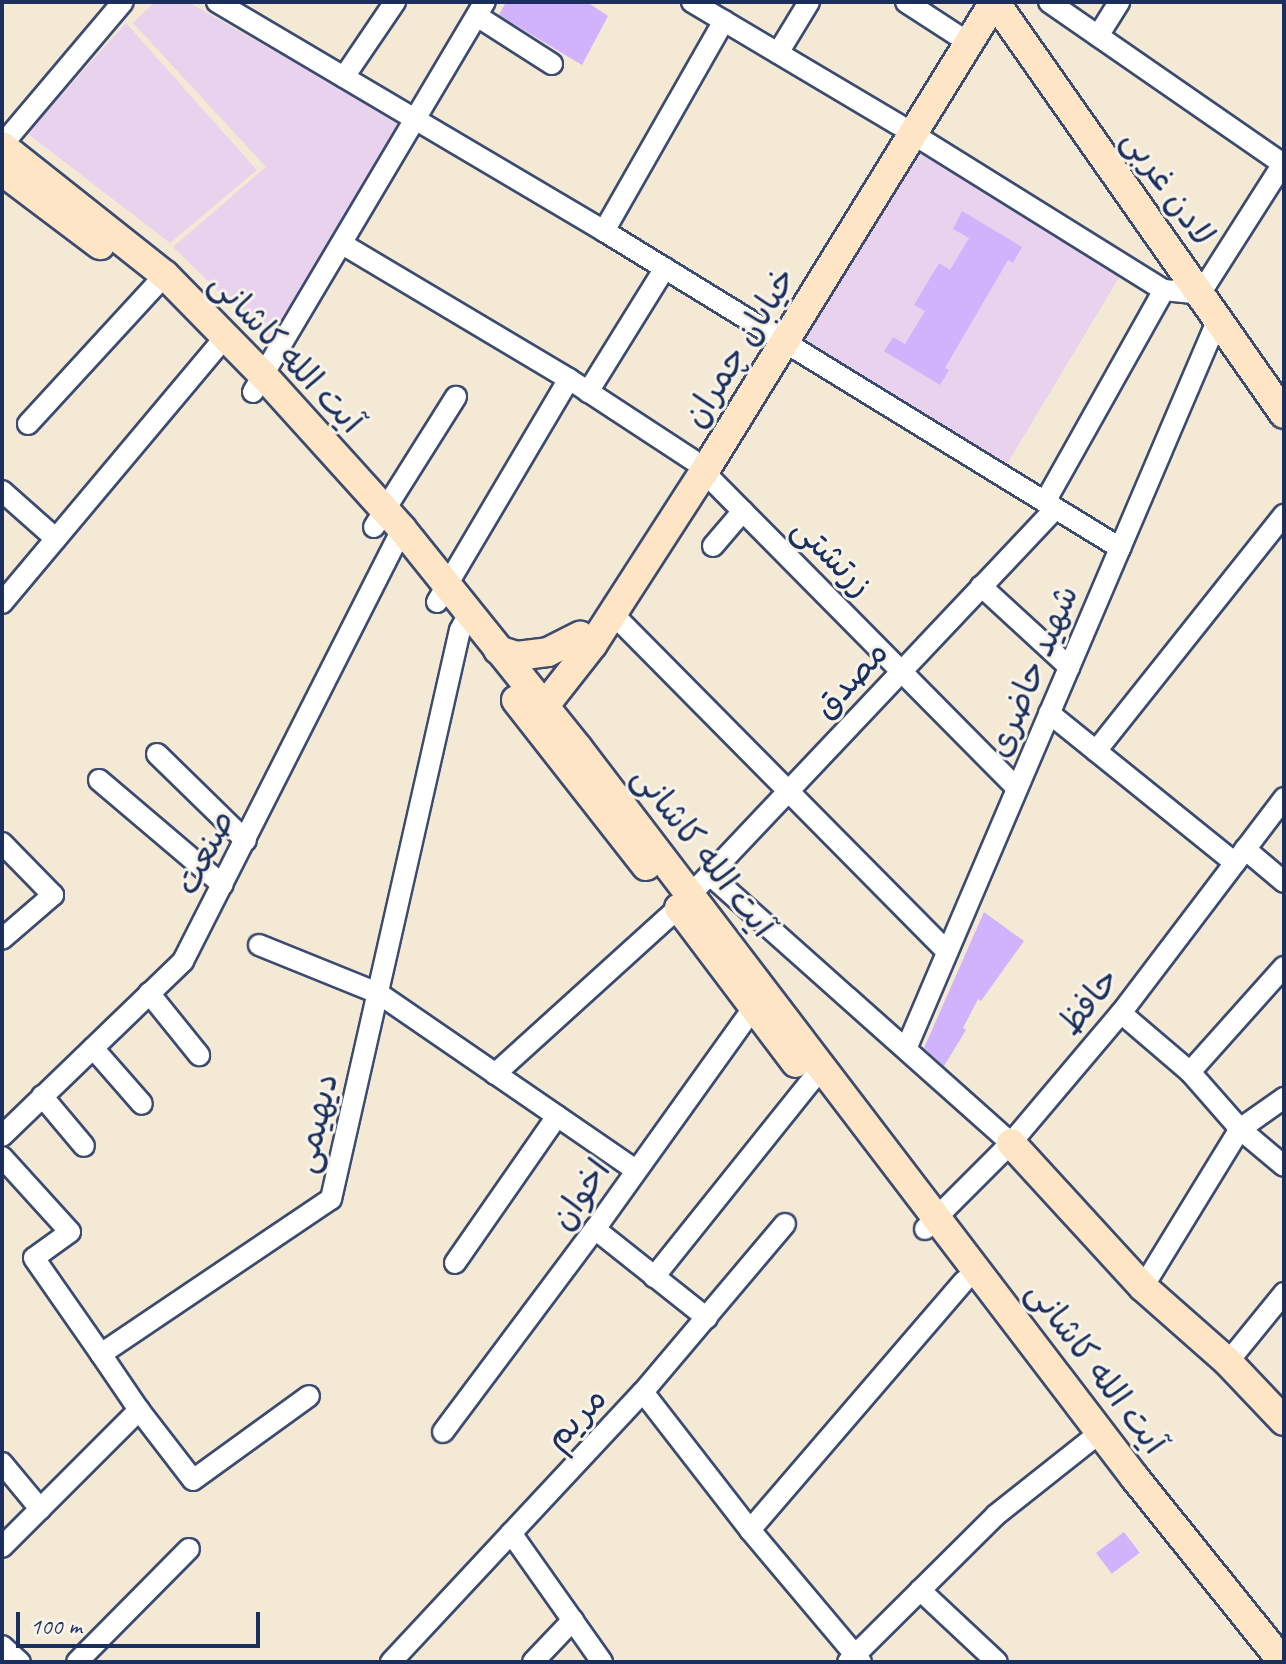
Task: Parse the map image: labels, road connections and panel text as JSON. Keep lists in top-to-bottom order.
{
  "streets": {
    "main road": ["لادن غربی", "خیابان چمران", "آیت الله کاشانی"],
    "street": [
      "زرتشتی",
      "شهید حاضری",
      "مصدق",
      "صنعت",
      "حافظ",
      "دیهیمی",
      "اخوان",
      "مریم"
    ]
  },
  "crossings": [
    ["لادن غربی", "خیابان چمران"],
    ["لادن غربی", "شهید حاضری"],
    ["خیابان چمران", "آیت الله کاشانی"],
    ["خیابان چمران", "زرتشتی"],
    ["آیت الله کاشانی", "مصدق"],
    ["آیت الله کاشانی", "صنعت"],
    ["آیت الله کاشانی", "حافظ"],
    ["آیت الله کاشانی", "دیهیمی"],
    ["آیت الله کاشانی", "اخوان"],
    ["زرتشتی", "شهید حاضری"],
    ["زرتشتی", "مصدق"]
  ],
  "scale_bar": "100 m"
}
